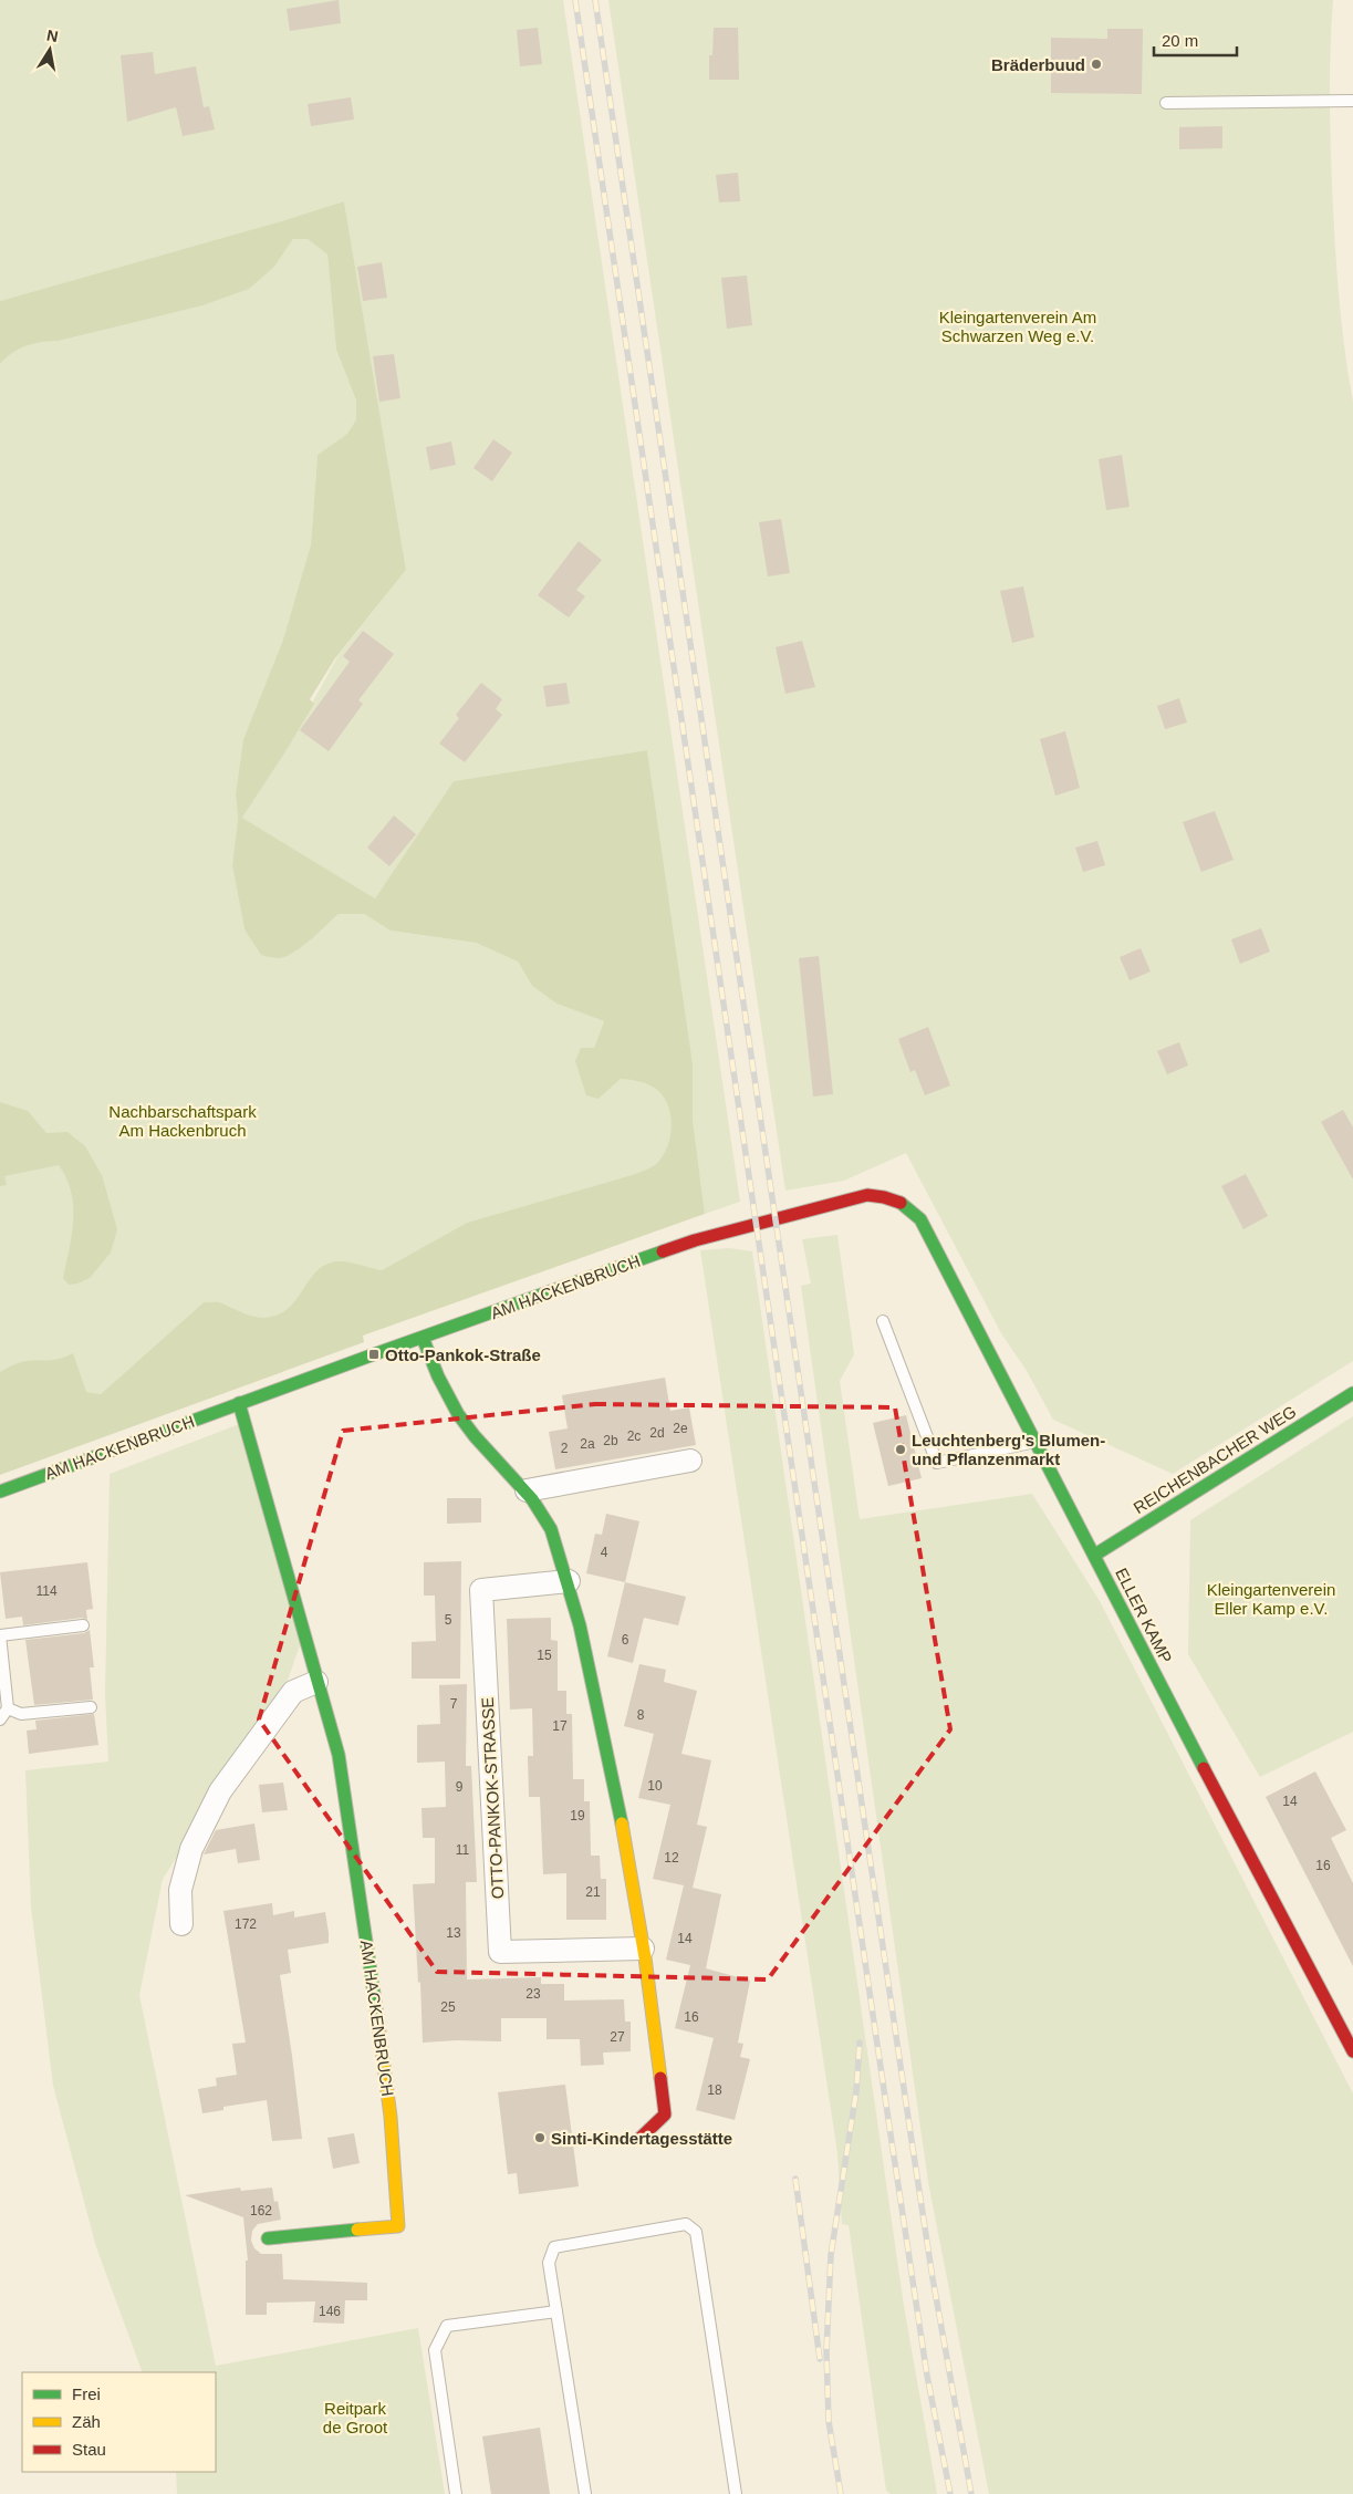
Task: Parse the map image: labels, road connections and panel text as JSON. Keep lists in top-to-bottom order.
{
  "streets": {
    "street": [
      "AM HACKENBRUCH",
      "REICHENBACHER WEG",
      "ELLER KAMP",
      "OTTO-PANKOK-STRASSE"
    ]
  },
  "crossings": [
    ["AM HACKENBRUCH", "ELLER KAMP"],
    ["REICHENBACHER WEG", "ELLER KAMP"]
  ],
  "parks": [
    "Kleingartenverein Am Schwarzen Weg e.V.",
    "Nachbarschaftspark Am Hackenbruch",
    "Kleingartenverein Eller Kamp e.V.",
    "Reitpark de Groot"
  ],
  "places": {
    "other": ["Bräderbuud", "Leuchtenberg's Blumen- und Pflanzenmarkt", "Sinti-Kindertagesstätte"],
    "transit": ["Otto-Pankok-Straße"]
  },
  "house_numbers": [
    "2e",
    "2d",
    "2c",
    "2b",
    "2a",
    "2",
    "4",
    "114",
    "5",
    "6",
    "15",
    "7",
    "8",
    "17",
    "10",
    "9",
    "14",
    "19",
    "11",
    "12",
    "16",
    "21",
    "172",
    "13",
    "14",
    "23",
    "25",
    "16",
    "27",
    "18",
    "162",
    "146"
  ],
  "legend": ["Frei", "Zäh", "Stau"],
  "scale_bar": "20 m",
  "north": "top"
}
